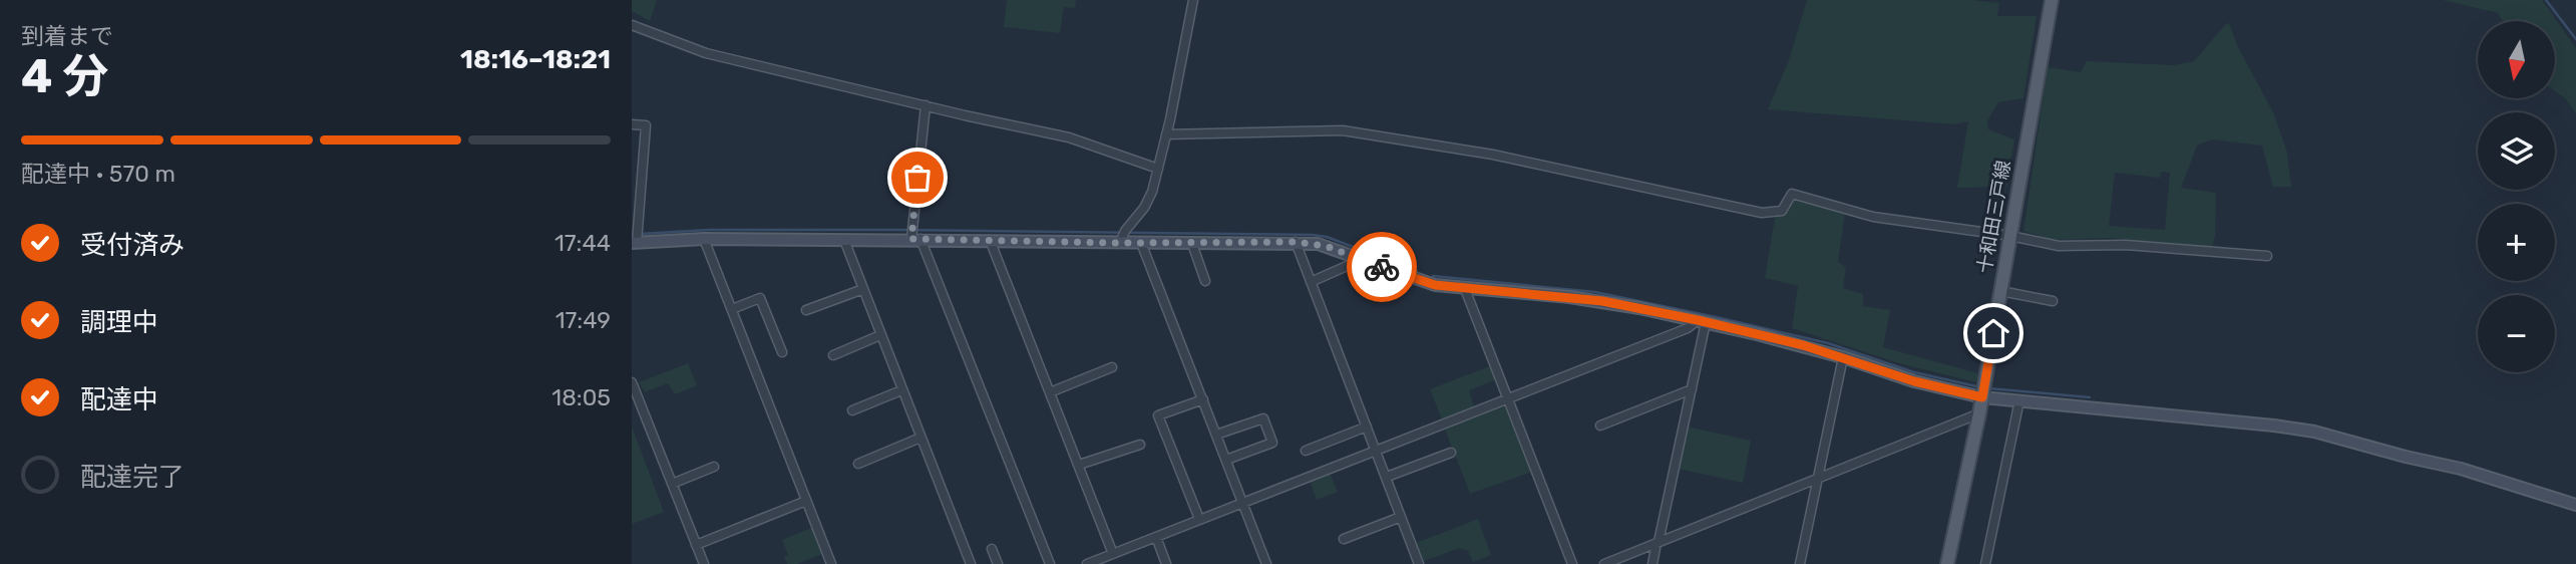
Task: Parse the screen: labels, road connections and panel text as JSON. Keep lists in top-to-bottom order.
{
  "streets": {
    "main road": ["十和田三戸線"]
  },
  "north": "bottom",
  "page": {
    "heading": ["4 分", "到着まで", "18:16–18:21"],
    "map_buttons": ["+", "−"],
    "bar": "配達中 · 570 m",
    "list": [
      ["受付済み", "17:44"],
      ["調理中", "17:49"],
      ["配達中", "18:05"],
      "配達完了"
    ]
  }
}
